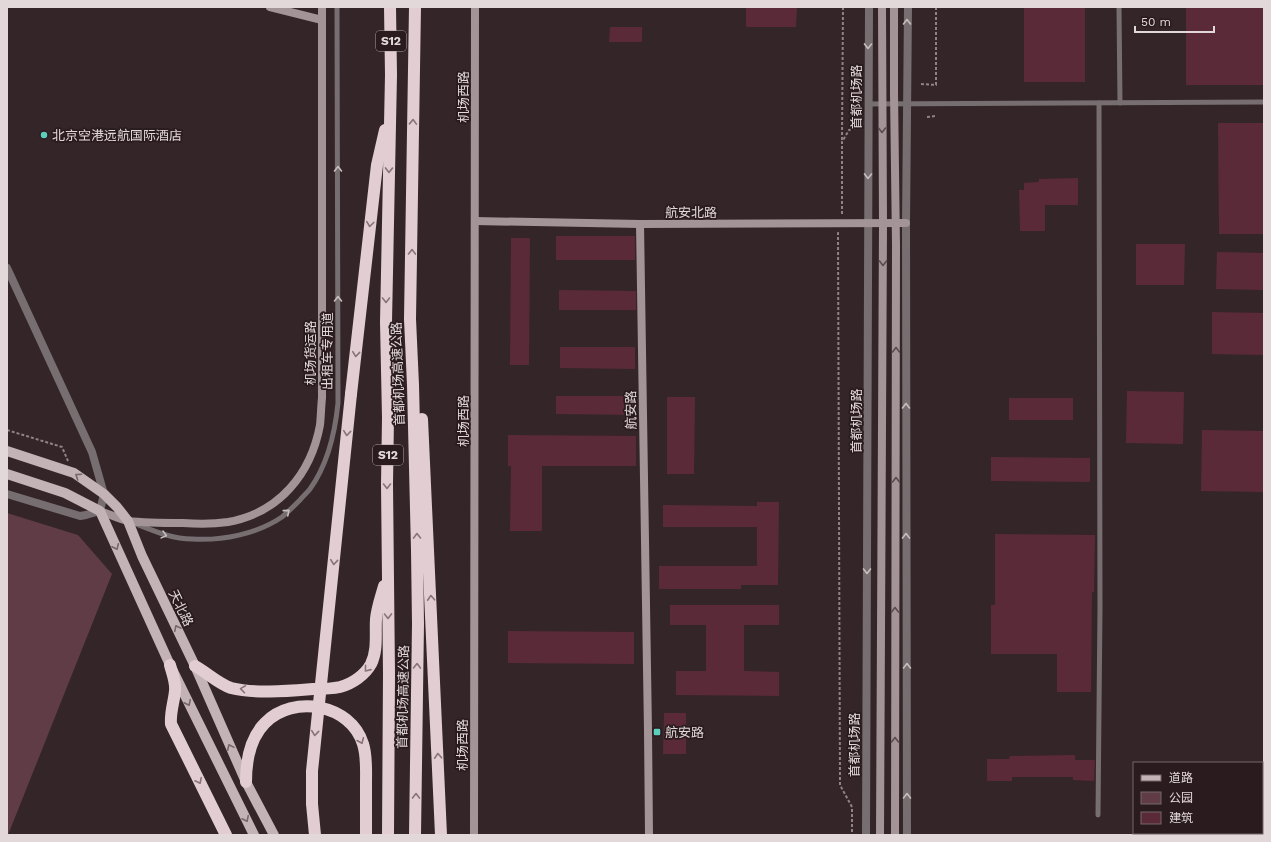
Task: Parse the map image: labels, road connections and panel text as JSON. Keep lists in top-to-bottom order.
{
  "streets": {
    "highway": ["S12", "首都机场高速公路"],
    "main road": ["天北路"],
    "street": [
      "机场西路",
      "首都机场路",
      "航安北路",
      "机场货运路",
      "航安路"
    ],
    "lane": ["出租车专用道"]
  },
  "crossings": [
    ["机场西路", "航安北路"],
    ["首都机场路", "航安北路"],
    ["航安北路", "航安路"],
    ["出租车专用道", "机场货运路"],
    ["出租车专用道", "天北路"],
    ["机场货运路", "天北路"]
  ],
  "one_way": ["出租车专用道"],
  "places": {
    "other": ["北京空港远航国际酒店"],
    "transit": ["航安路"]
  },
  "legend": ["道路", "公园", "建筑"],
  "scale_bar": "50 m"
}
